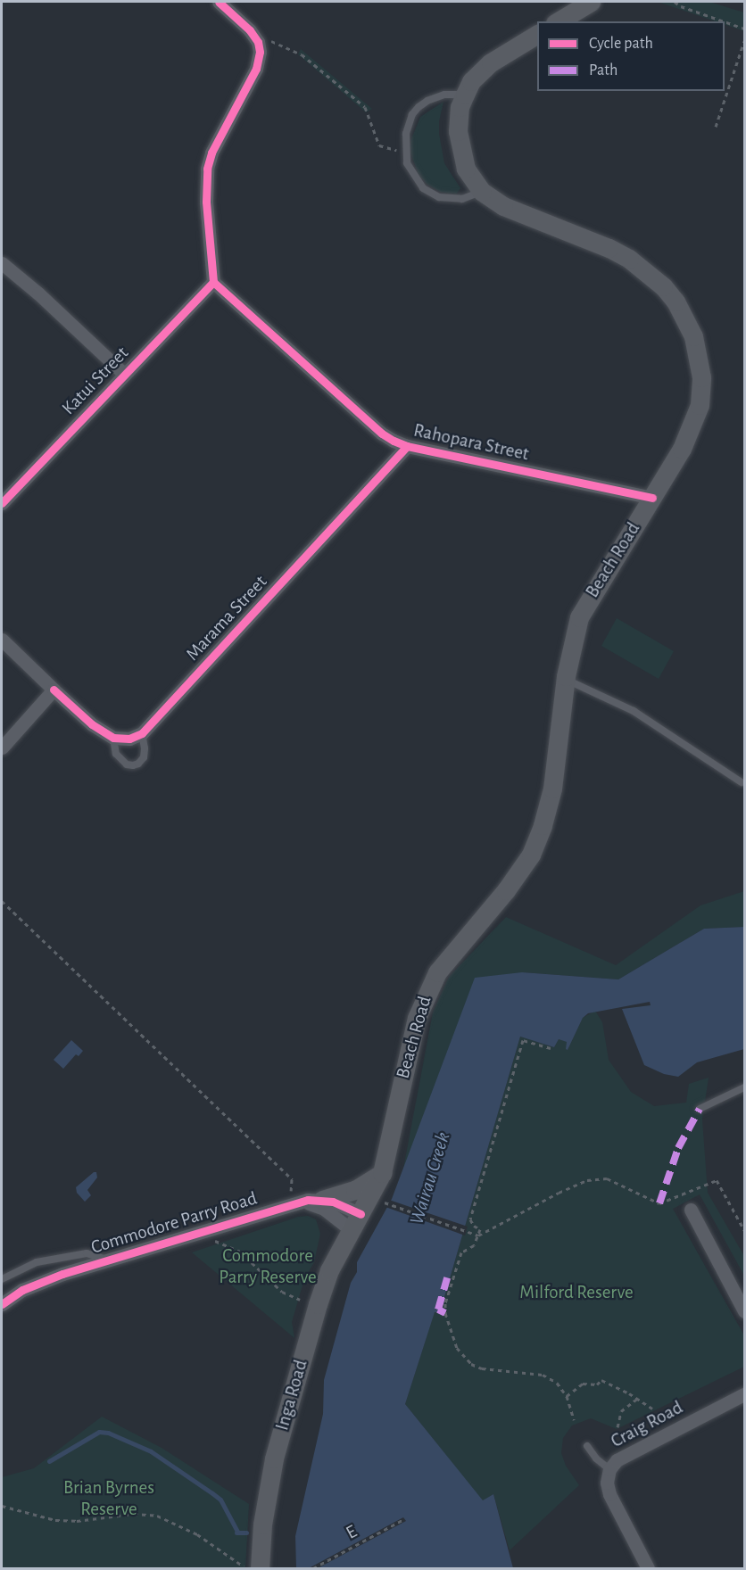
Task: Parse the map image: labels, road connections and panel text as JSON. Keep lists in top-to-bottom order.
{
  "streets": {
    "main road": ["Beach Road", "Inga Road"],
    "street": [
      "Katui Street",
      "Rahopara Street",
      "Marama Street",
      "Commodore Parry Road",
      "Craig Road"
    ],
    "path": ["E"]
  },
  "crossings": [
    ["Katui Street", "Rahopara Street"],
    ["Rahopara Street", "Beach Road"],
    ["Rahopara Street", "Marama Street"],
    ["Beach Road", "Commodore Parry Road"],
    ["Beach Road", "Inga Road"],
    ["Commodore Parry Road", "Inga Road"]
  ],
  "water": ["Wairau Creek"],
  "parks": ["Commodore Parry Reserve", "Milford Reserve", "Brian Byrnes Reserve"],
  "legend": ["Cycle path", "Path"]
}
